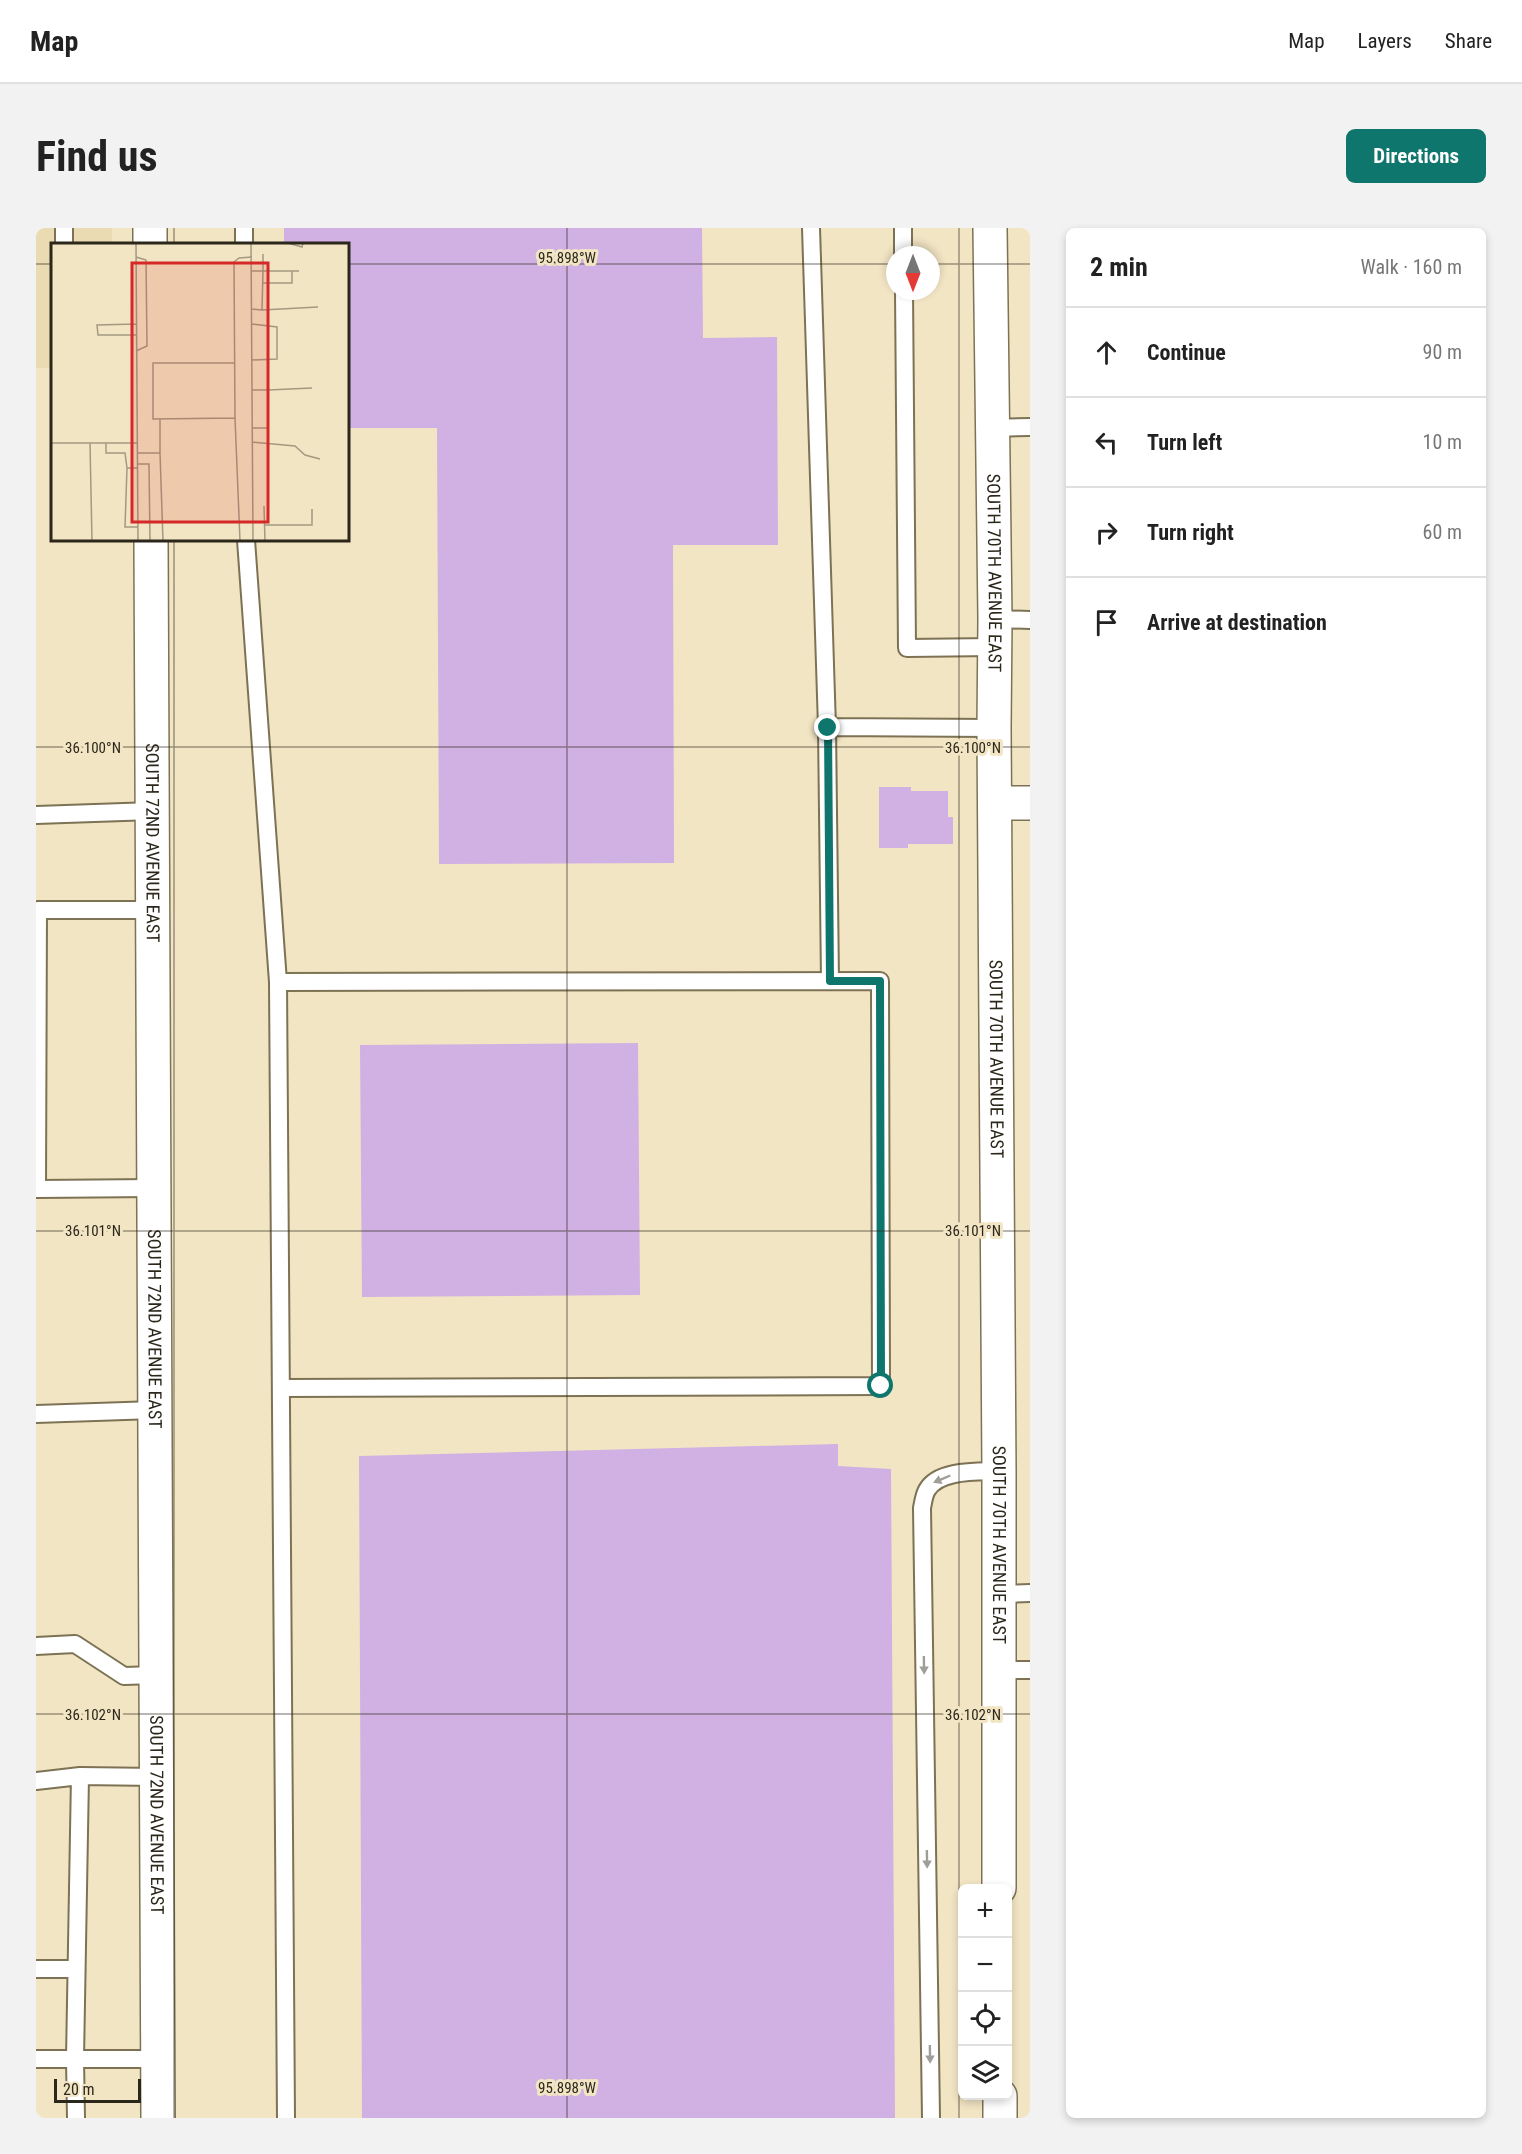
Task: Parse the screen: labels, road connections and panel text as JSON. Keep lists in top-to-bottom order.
{
  "streets": {
    "street": ["SOUTH 70TH AVENUE EAST", "SOUTH 72ND AVENUE EAST"]
  },
  "scale_bar": "20 m",
  "north": "bottom",
  "page": {
    "header": "Map",
    "nav": ["Map", "Layers", "Share"],
    "buttons": "Directions",
    "title": "Find us",
    "heading": ["2 min", "Walk · 160 m"],
    "list": [
      ["Continue", "90 m"],
      ["Turn left", "10 m"],
      ["Turn right", "60 m"],
      "Arrive at destination"
    ],
    "map_buttons": ["+", "−"],
    "scale": "20 m"
  },
  "coordinates": [
    "95.898°W",
    "36.100°N",
    "36.101°N",
    "36.102°N"
  ]
}
